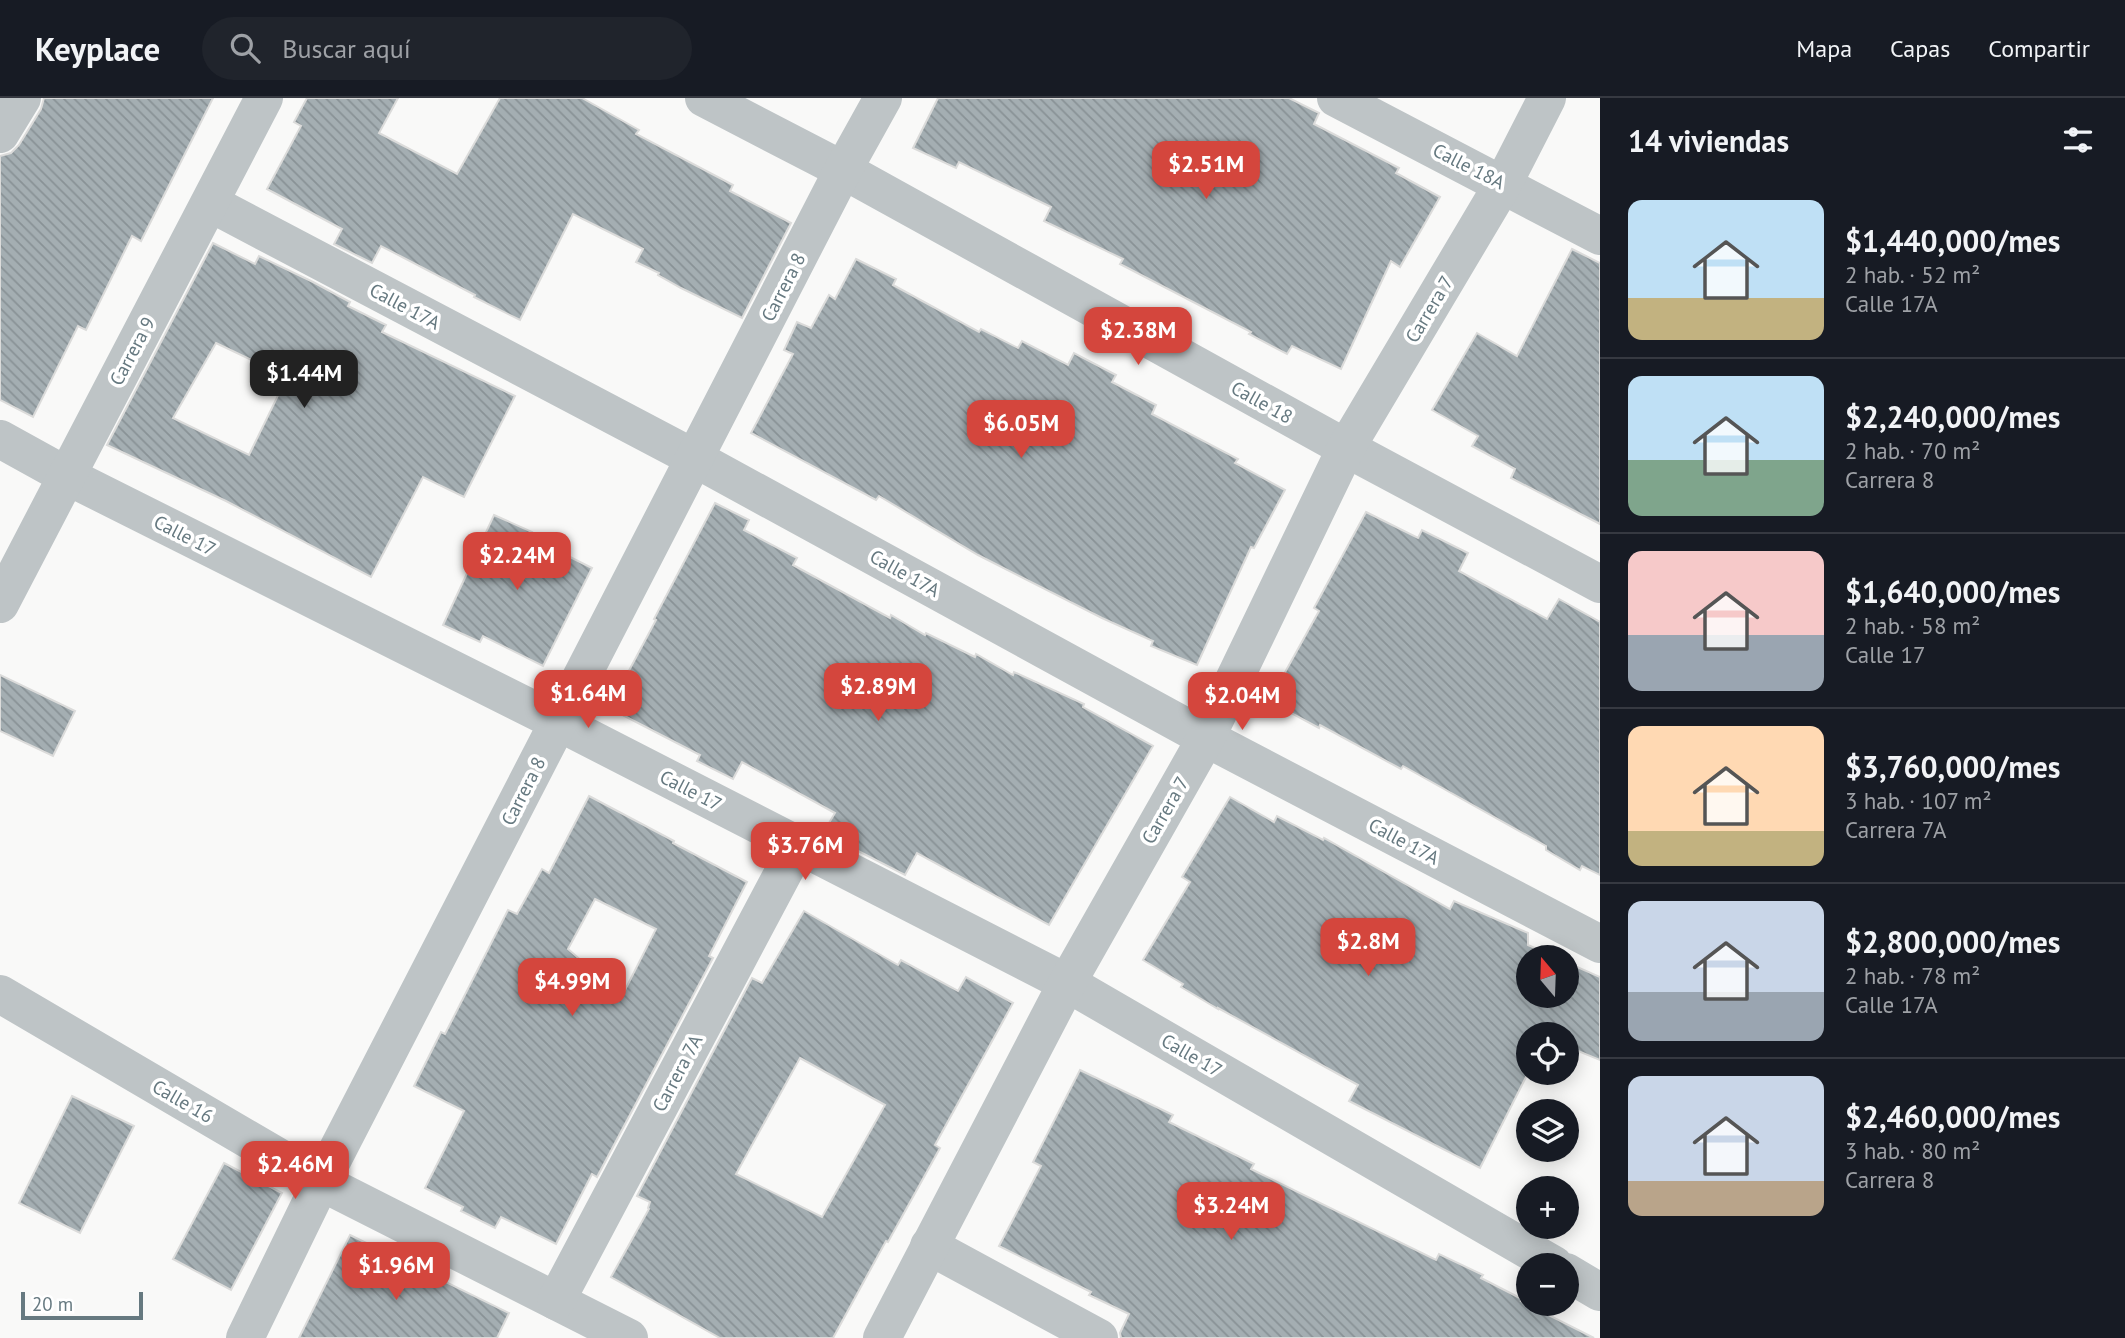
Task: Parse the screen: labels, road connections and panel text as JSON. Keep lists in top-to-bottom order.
{
  "streets": {
    "street": [
      "Calle 18A",
      "Carrera 8",
      "Calle 17A",
      "Carrera 7",
      "Carrera 9",
      "Calle 18",
      "Calle 17",
      "Carrera 7A",
      "Calle 16"
    ]
  },
  "crossings": [
    ["Calle 18A", "Carrera 7"],
    ["Carrera 8", "Calle 17A"],
    ["Carrera 8", "Calle 18"],
    ["Carrera 8", "Calle 17"],
    ["Carrera 8", "Calle 16"],
    ["Calle 17A", "Carrera 7"],
    ["Calle 17A", "Carrera 9"],
    ["Carrera 7", "Calle 18"],
    ["Carrera 7", "Calle 17"],
    ["Carrera 9", "Calle 17"],
    ["Calle 17", "Carrera 7A"],
    ["Carrera 7A", "Calle 16"]
  ],
  "scale_bar": "20 m",
  "north": "top",
  "page": {
    "header": "Keyplace",
    "search": "Buscar aquí",
    "nav": ["Mapa", "Capas", "Compartir"],
    "heading": "14 viviendas",
    "price": [
      "$2.51M",
      "$2.38M",
      "$1.44M",
      "$6.05M",
      "$2.24M",
      "$2.89M",
      "$1.64M",
      "$2.04M",
      "$3.76M",
      "$2.8M",
      "$4.99M",
      "$2.46M",
      "$3.24M",
      "$1.96M"
    ],
    "list": [
      {
        "name": "$1,440,000/mes",
        "note": "2 hab. · 52 m² · Calle 17A"
      },
      {
        "name": "$2,240,000/mes",
        "note": "2 hab. · 70 m² · Carrera 8"
      },
      {
        "name": "$1,640,000/mes",
        "note": "2 hab. · 58 m² · Calle 17"
      },
      {
        "name": "$3,760,000/mes",
        "note": "3 hab. · 107 m² · Carrera 7A"
      },
      {
        "name": "$2,800,000/mes",
        "note": "2 hab. · 78 m² · Calle 17A"
      },
      {
        "name": "$2,460,000/mes",
        "note": "3 hab. · 80 m² · Carrera 8"
      }
    ],
    "map_buttons": ["+", "−"],
    "scale": "20 m"
  }
}
